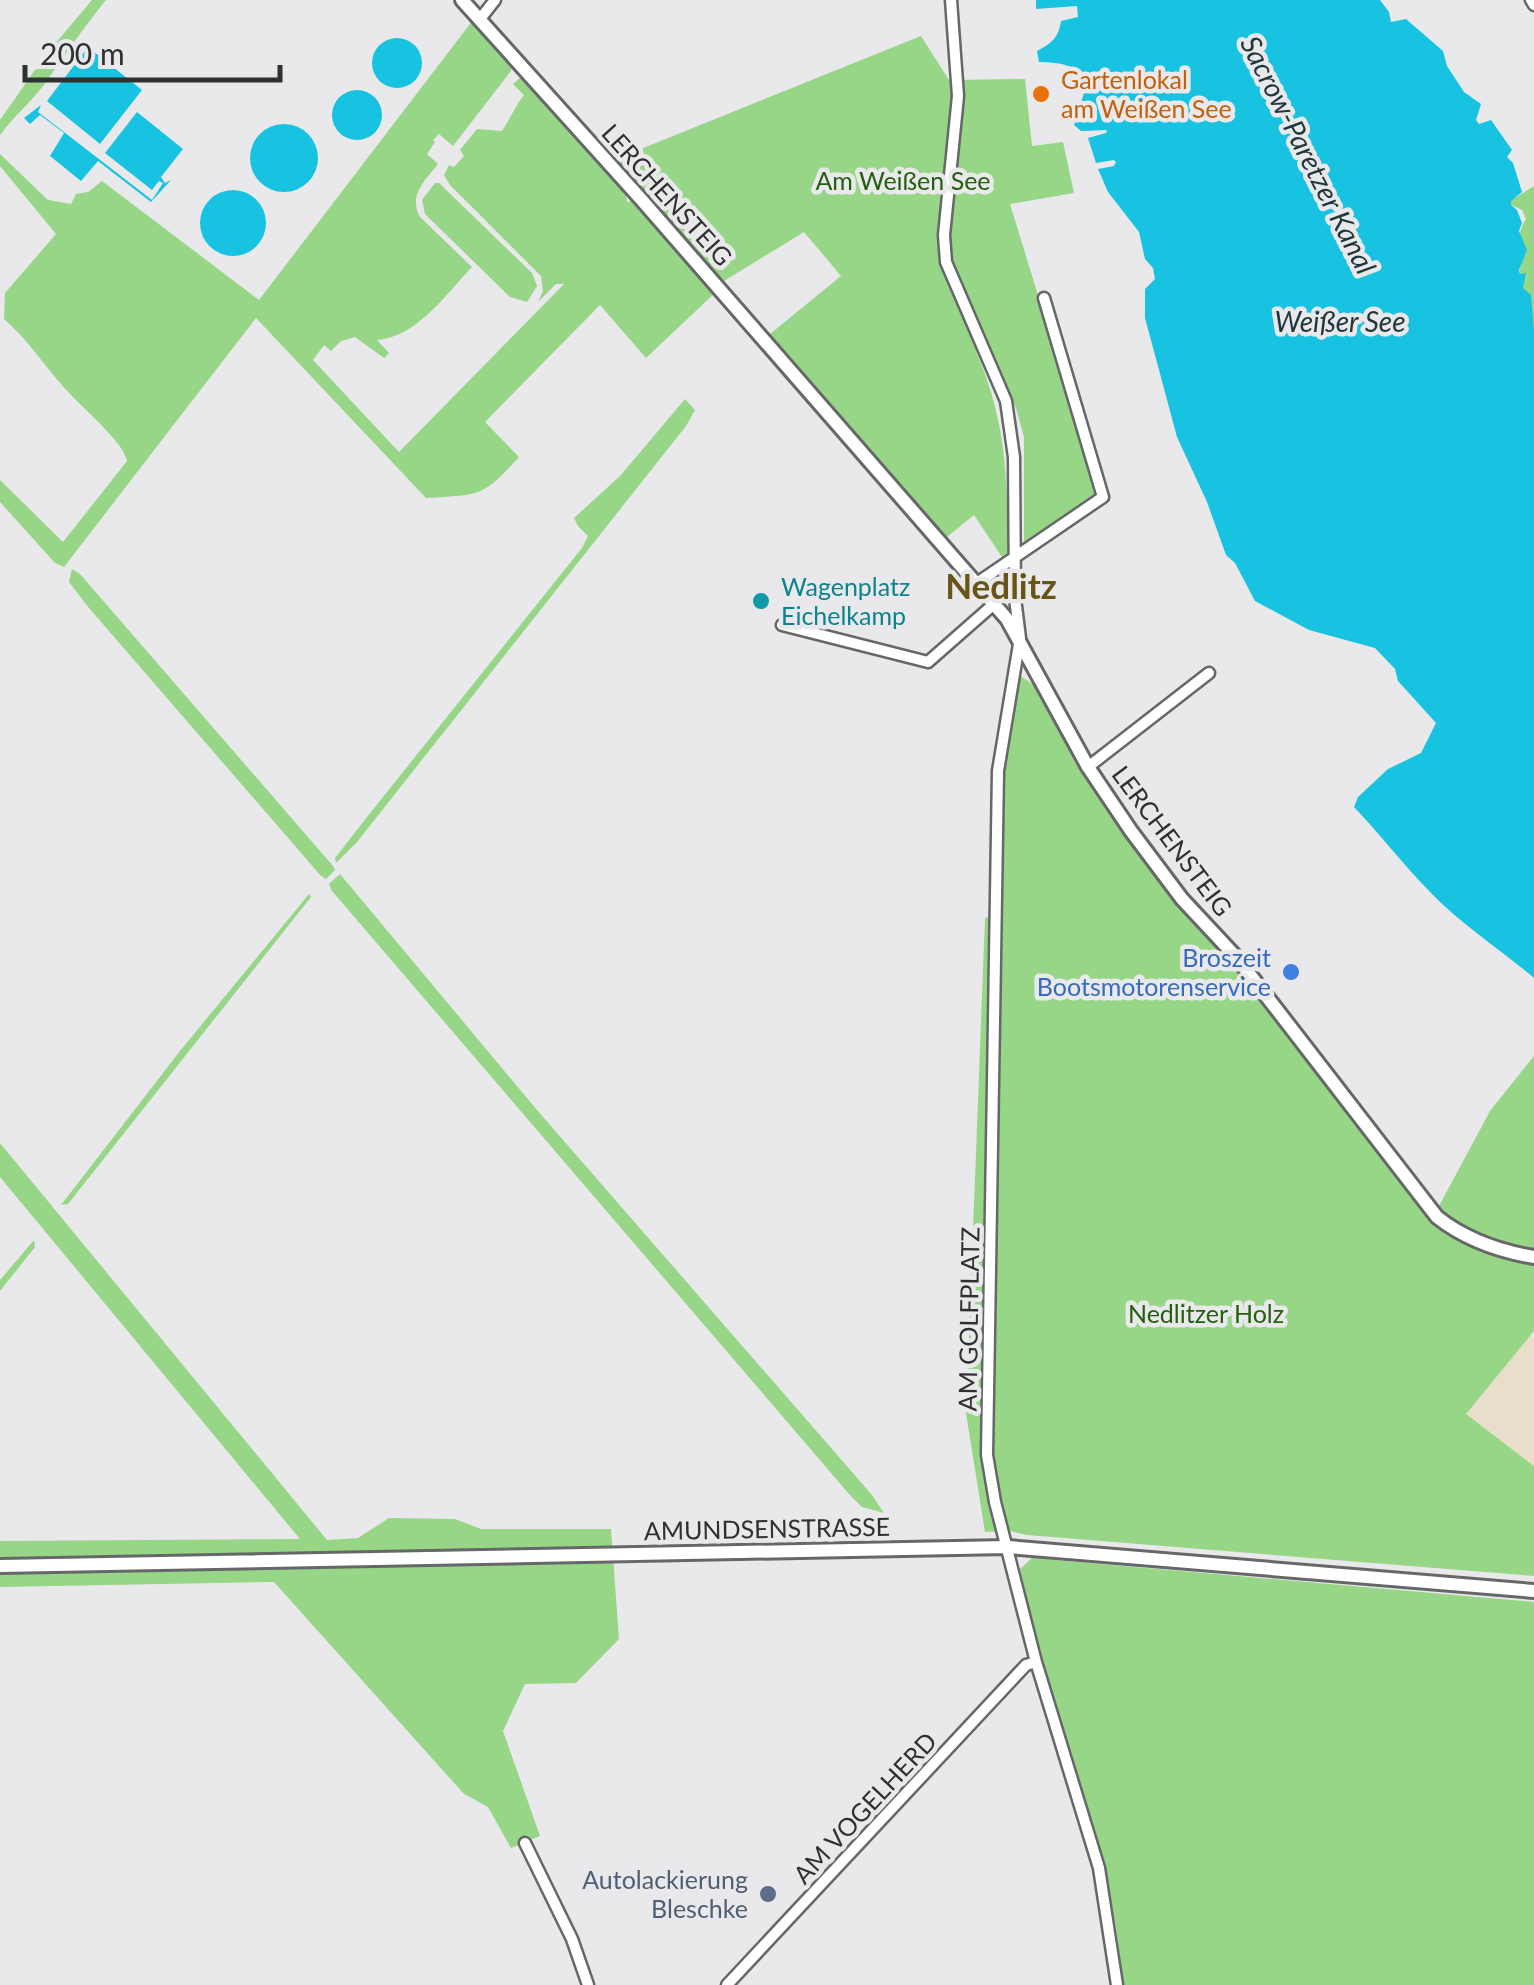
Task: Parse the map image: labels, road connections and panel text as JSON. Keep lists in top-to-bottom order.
{
  "streets": {
    "street": [
      "LERCHENSTEIG",
      "AM GOLFPLATZ",
      "AMUNDSENSTRASSE",
      "AM VOGELHERD"
    ]
  },
  "crossings": [
    ["LERCHENSTEIG", "AM GOLFPLATZ"],
    ["AM GOLFPLATZ", "AMUNDSENSTRASSE"],
    ["AM GOLFPLATZ", "AM VOGELHERD"]
  ],
  "districts": ["Nedlitz"],
  "water": ["Sacrow-Paretzer Kanal", "Weißer See"],
  "parks": ["Am Weißen See", "Nedlitzer Holz"],
  "places": [
    "Gartenlokal am Weißen See",
    "Wagenplatz Eichelkamp",
    "Broszeit Bootsmotorenservice",
    "Autolackierung Bleschke"
  ],
  "scale_bar": "200 m"
}
